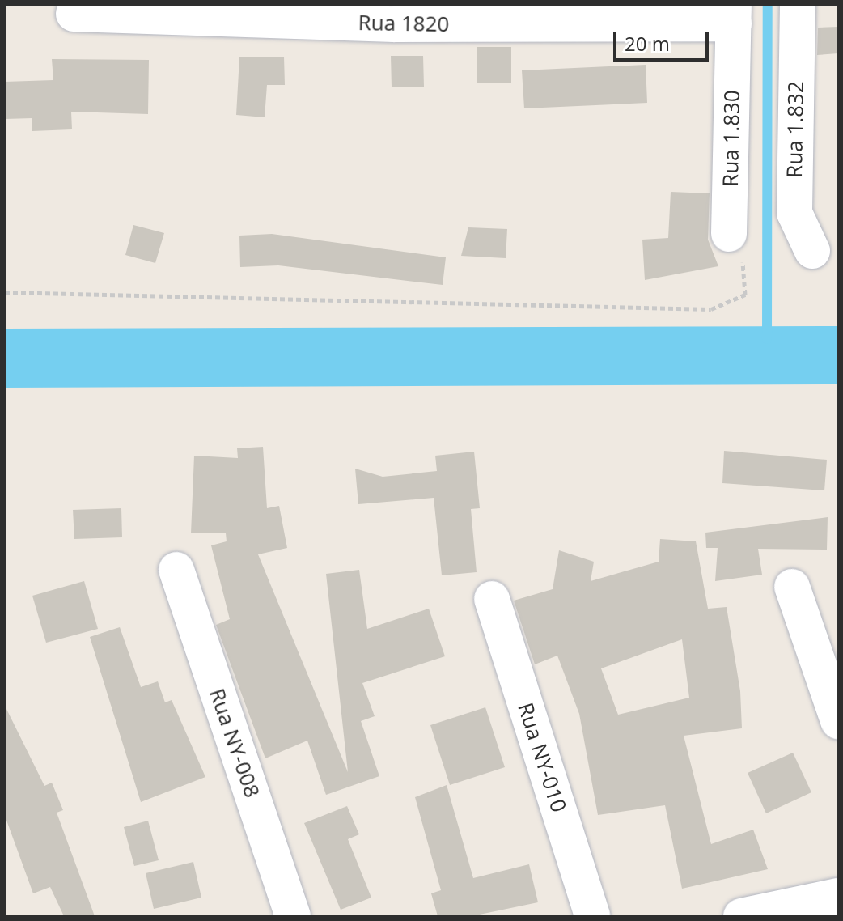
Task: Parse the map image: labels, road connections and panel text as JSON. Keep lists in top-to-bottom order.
{
  "streets": {
    "street": [
      "Rua 1820",
      "Rua 1.832",
      "Rua 1.830",
      "Rua NY-008",
      "Rua NY-010"
    ]
  },
  "crossings": [
    ["Rua 1820", "Rua 1.830"]
  ],
  "scale_bar": "20 m"
}
